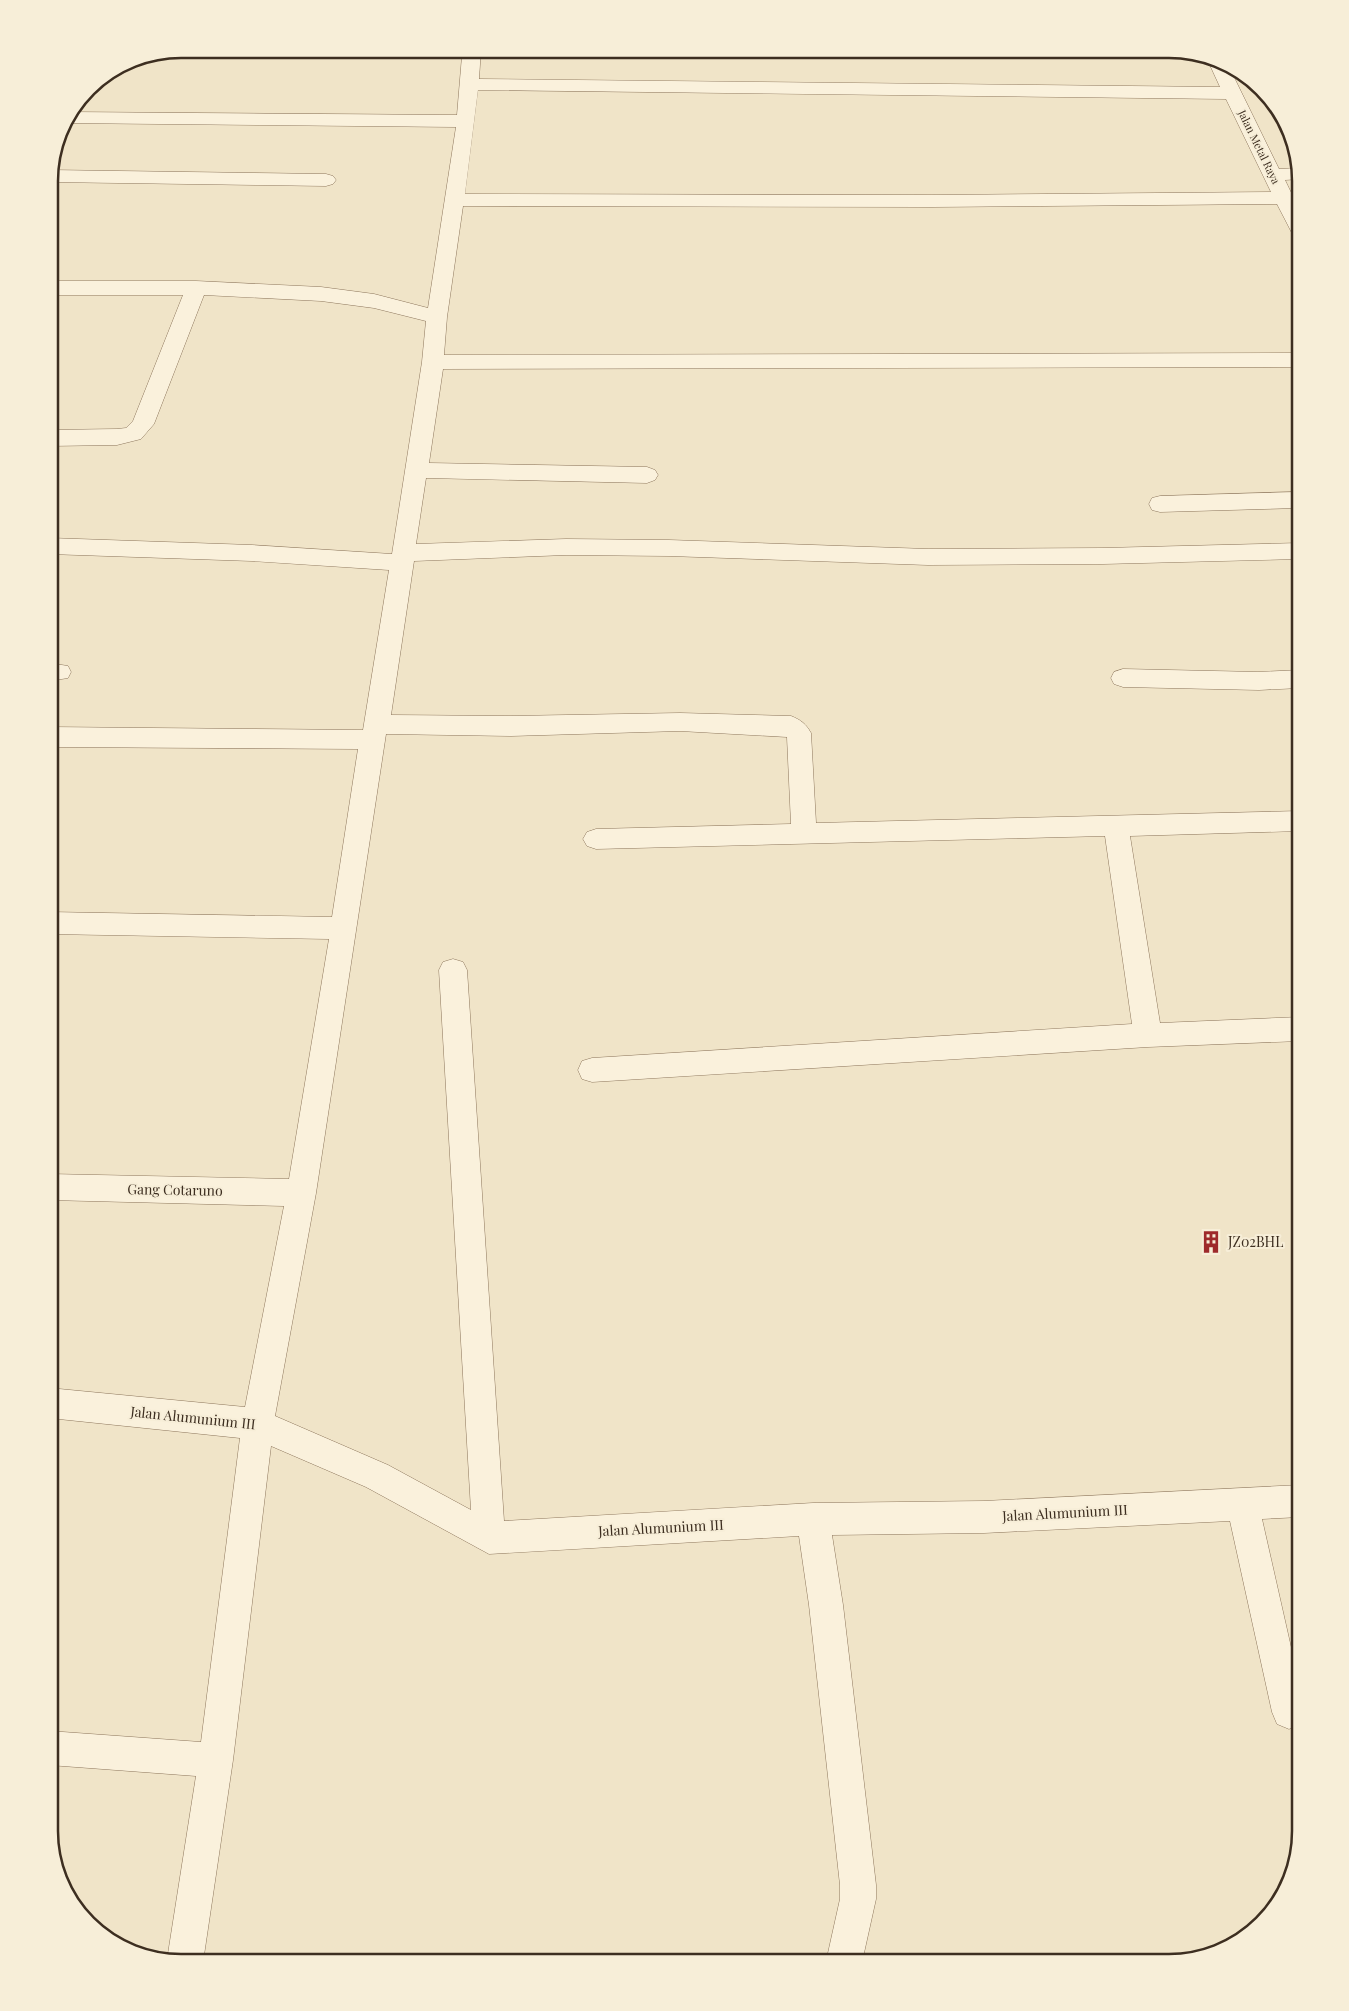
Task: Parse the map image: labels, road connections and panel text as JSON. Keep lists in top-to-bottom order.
{
  "streets": {
    "street": ["Jalan Metal Raya", "Gang Cotaruno", "Jalan Alumunium III"]
  },
  "places": {
    "building": ["JZ02BHL"]
  }
}
